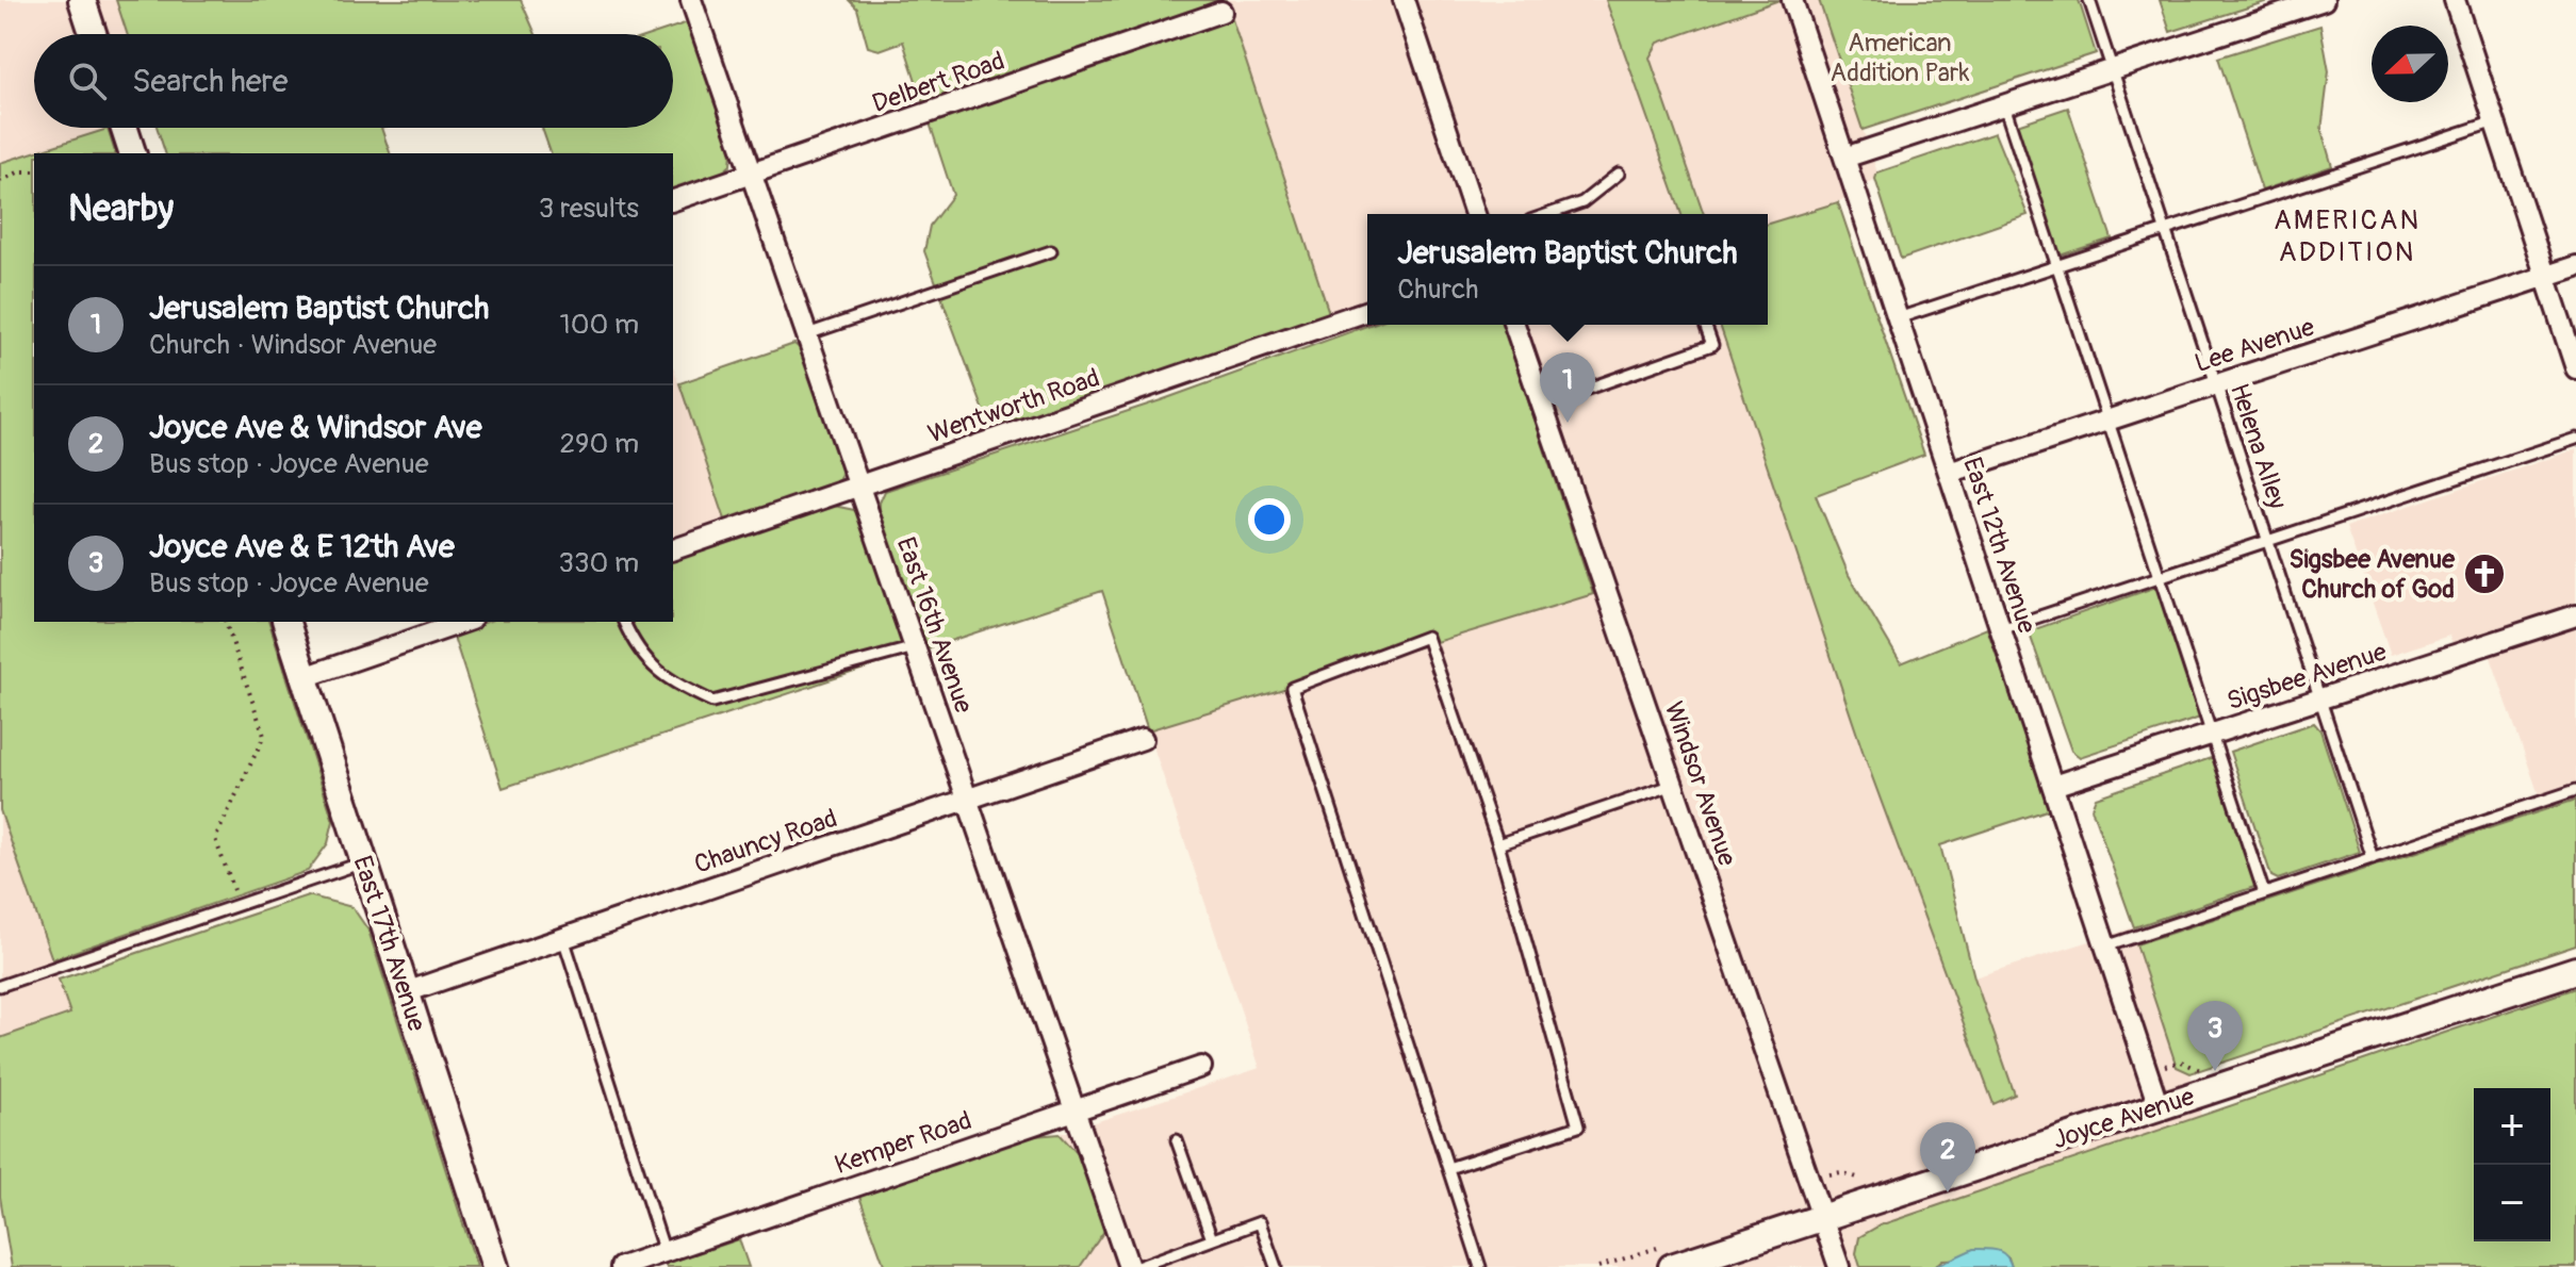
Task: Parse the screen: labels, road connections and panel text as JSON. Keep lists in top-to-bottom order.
{
  "streets": {
    "street": [
      "Delbert Road",
      "Lee Avenue",
      "Wentworth Road",
      "East 12th Avenue",
      "East 16th Avenue",
      "Sigsbee Avenue",
      "Windsor Avenue",
      "Chauncy Road",
      "East 17th Avenue",
      "Joyce Avenue",
      "Kemper Road"
    ],
    "lane": ["Helena Alley"]
  },
  "crossings": [
    ["Delbert Road", "East 16th Avenue"],
    ["Lee Avenue", "Helena Alley"],
    ["Lee Avenue", "East 12th Avenue"],
    ["Wentworth Road", "East 16th Avenue"],
    ["Helena Alley", "Sigsbee Avenue"],
    ["East 12th Avenue", "Sigsbee Avenue"],
    ["East 12th Avenue", "Joyce Avenue"],
    ["East 16th Avenue", "Chauncy Road"],
    ["East 16th Avenue", "Kemper Road"],
    ["Windsor Avenue", "Joyce Avenue"],
    ["Chauncy Road", "East 17th Avenue"]
  ],
  "districts": ["AMERICAN ADDITION"],
  "parks": ["American Addition Park"],
  "places": {
    "church": ["Sigsbee Avenue Church of God"]
  },
  "north": "left",
  "page": {
    "search": "Search here",
    "heading": ["Nearby", "3 results"],
    "popup": ["Jerusalem Baptist Church", "Church"],
    "list": [
      {
        "mark": "1",
        "name": "Jerusalem Baptist Church",
        "note": "Church · Windsor Avenue",
        "value": "100 m"
      },
      {
        "mark": "2",
        "name": "Joyce Ave & Windsor Ave",
        "note": "Bus stop · Joyce Avenue",
        "value": "290 m"
      },
      {
        "mark": "3",
        "name": "Joyce Ave & E 12th Ave",
        "note": "Bus stop · Joyce Avenue",
        "value": "330 m"
      }
    ],
    "pins": ["1", "3", "2"],
    "map_buttons": ["+", "−"]
  }
}
